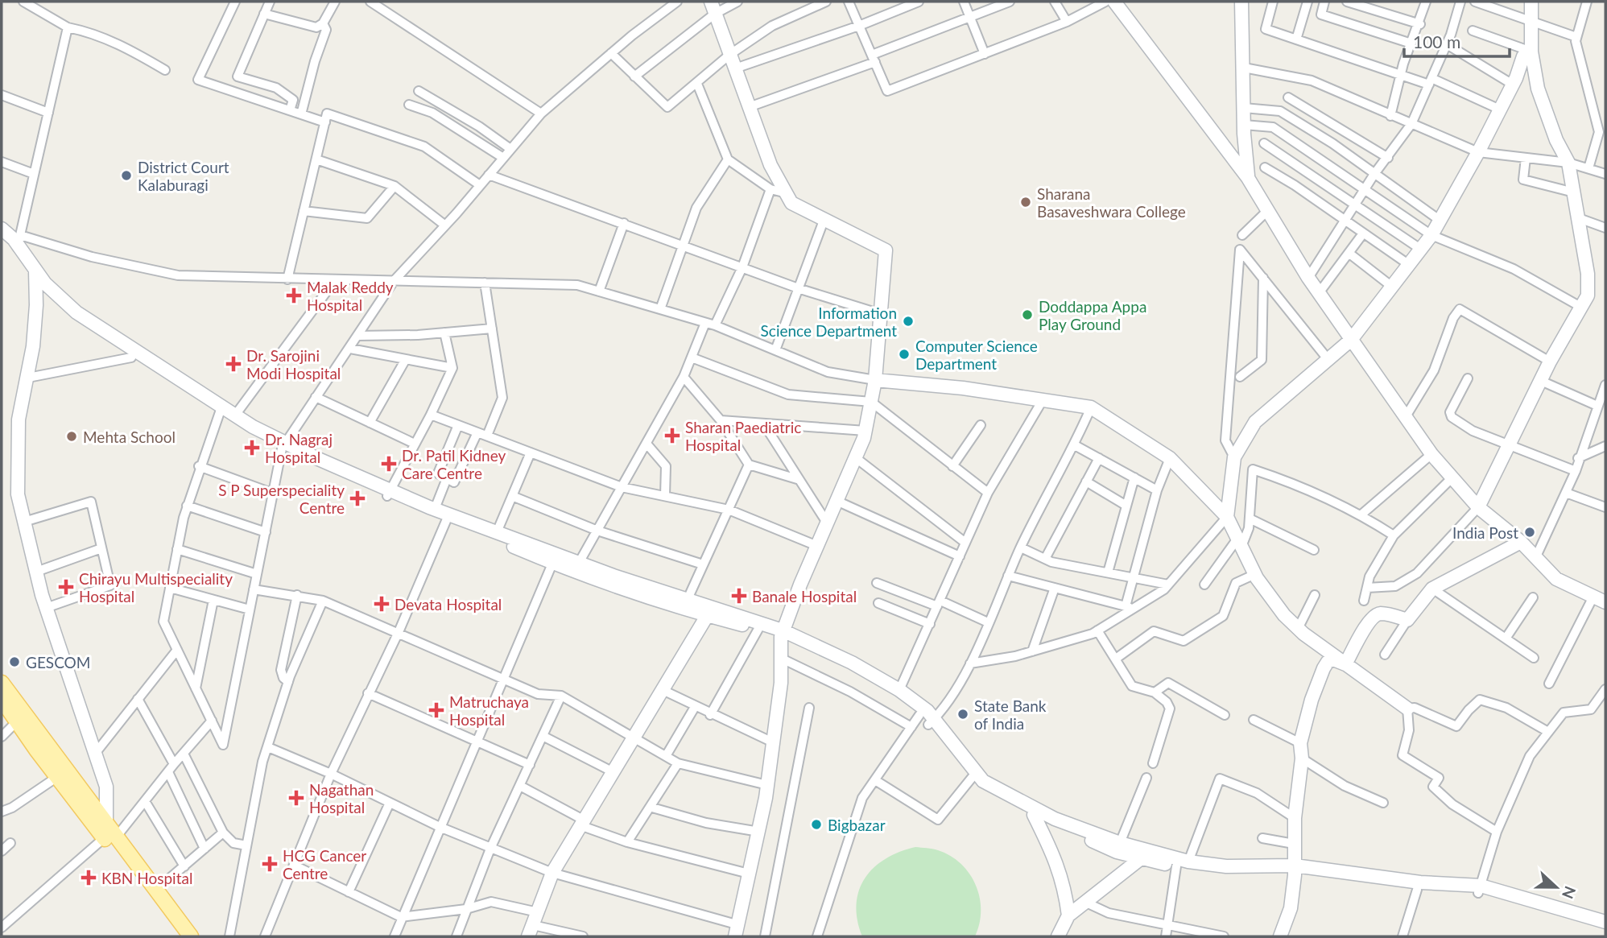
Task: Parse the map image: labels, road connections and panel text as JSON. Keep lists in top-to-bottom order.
{
  "places": {
    "other": [
      "District Court Kalaburagi",
      "Sharana Basaveshwara College",
      "Doddappa Appa Play Ground",
      "Information Science Department",
      "Computer Science Department",
      "Mehta School",
      "India Post",
      "GESCOM",
      "State Bank of India",
      "Bigbazar"
    ],
    "health": [
      "Malak Reddy Hospital",
      "Dr. Sarojini Modi Hospital",
      "Sharan Paediatric Hospital",
      "Dr. Nagraj Hospital",
      "Dr. Patil Kidney Care Centre",
      "S P Superspeciality Centre",
      "Chirayu Multispeciality Hospital",
      "Banale Hospital",
      "Devata Hospital",
      "Matruchaya Hospital",
      "Nagathan Hospital",
      "HCG Cancer Centre",
      "KBN Hospital"
    ]
  },
  "scale_bar": "100 m",
  "north": "right"
}
